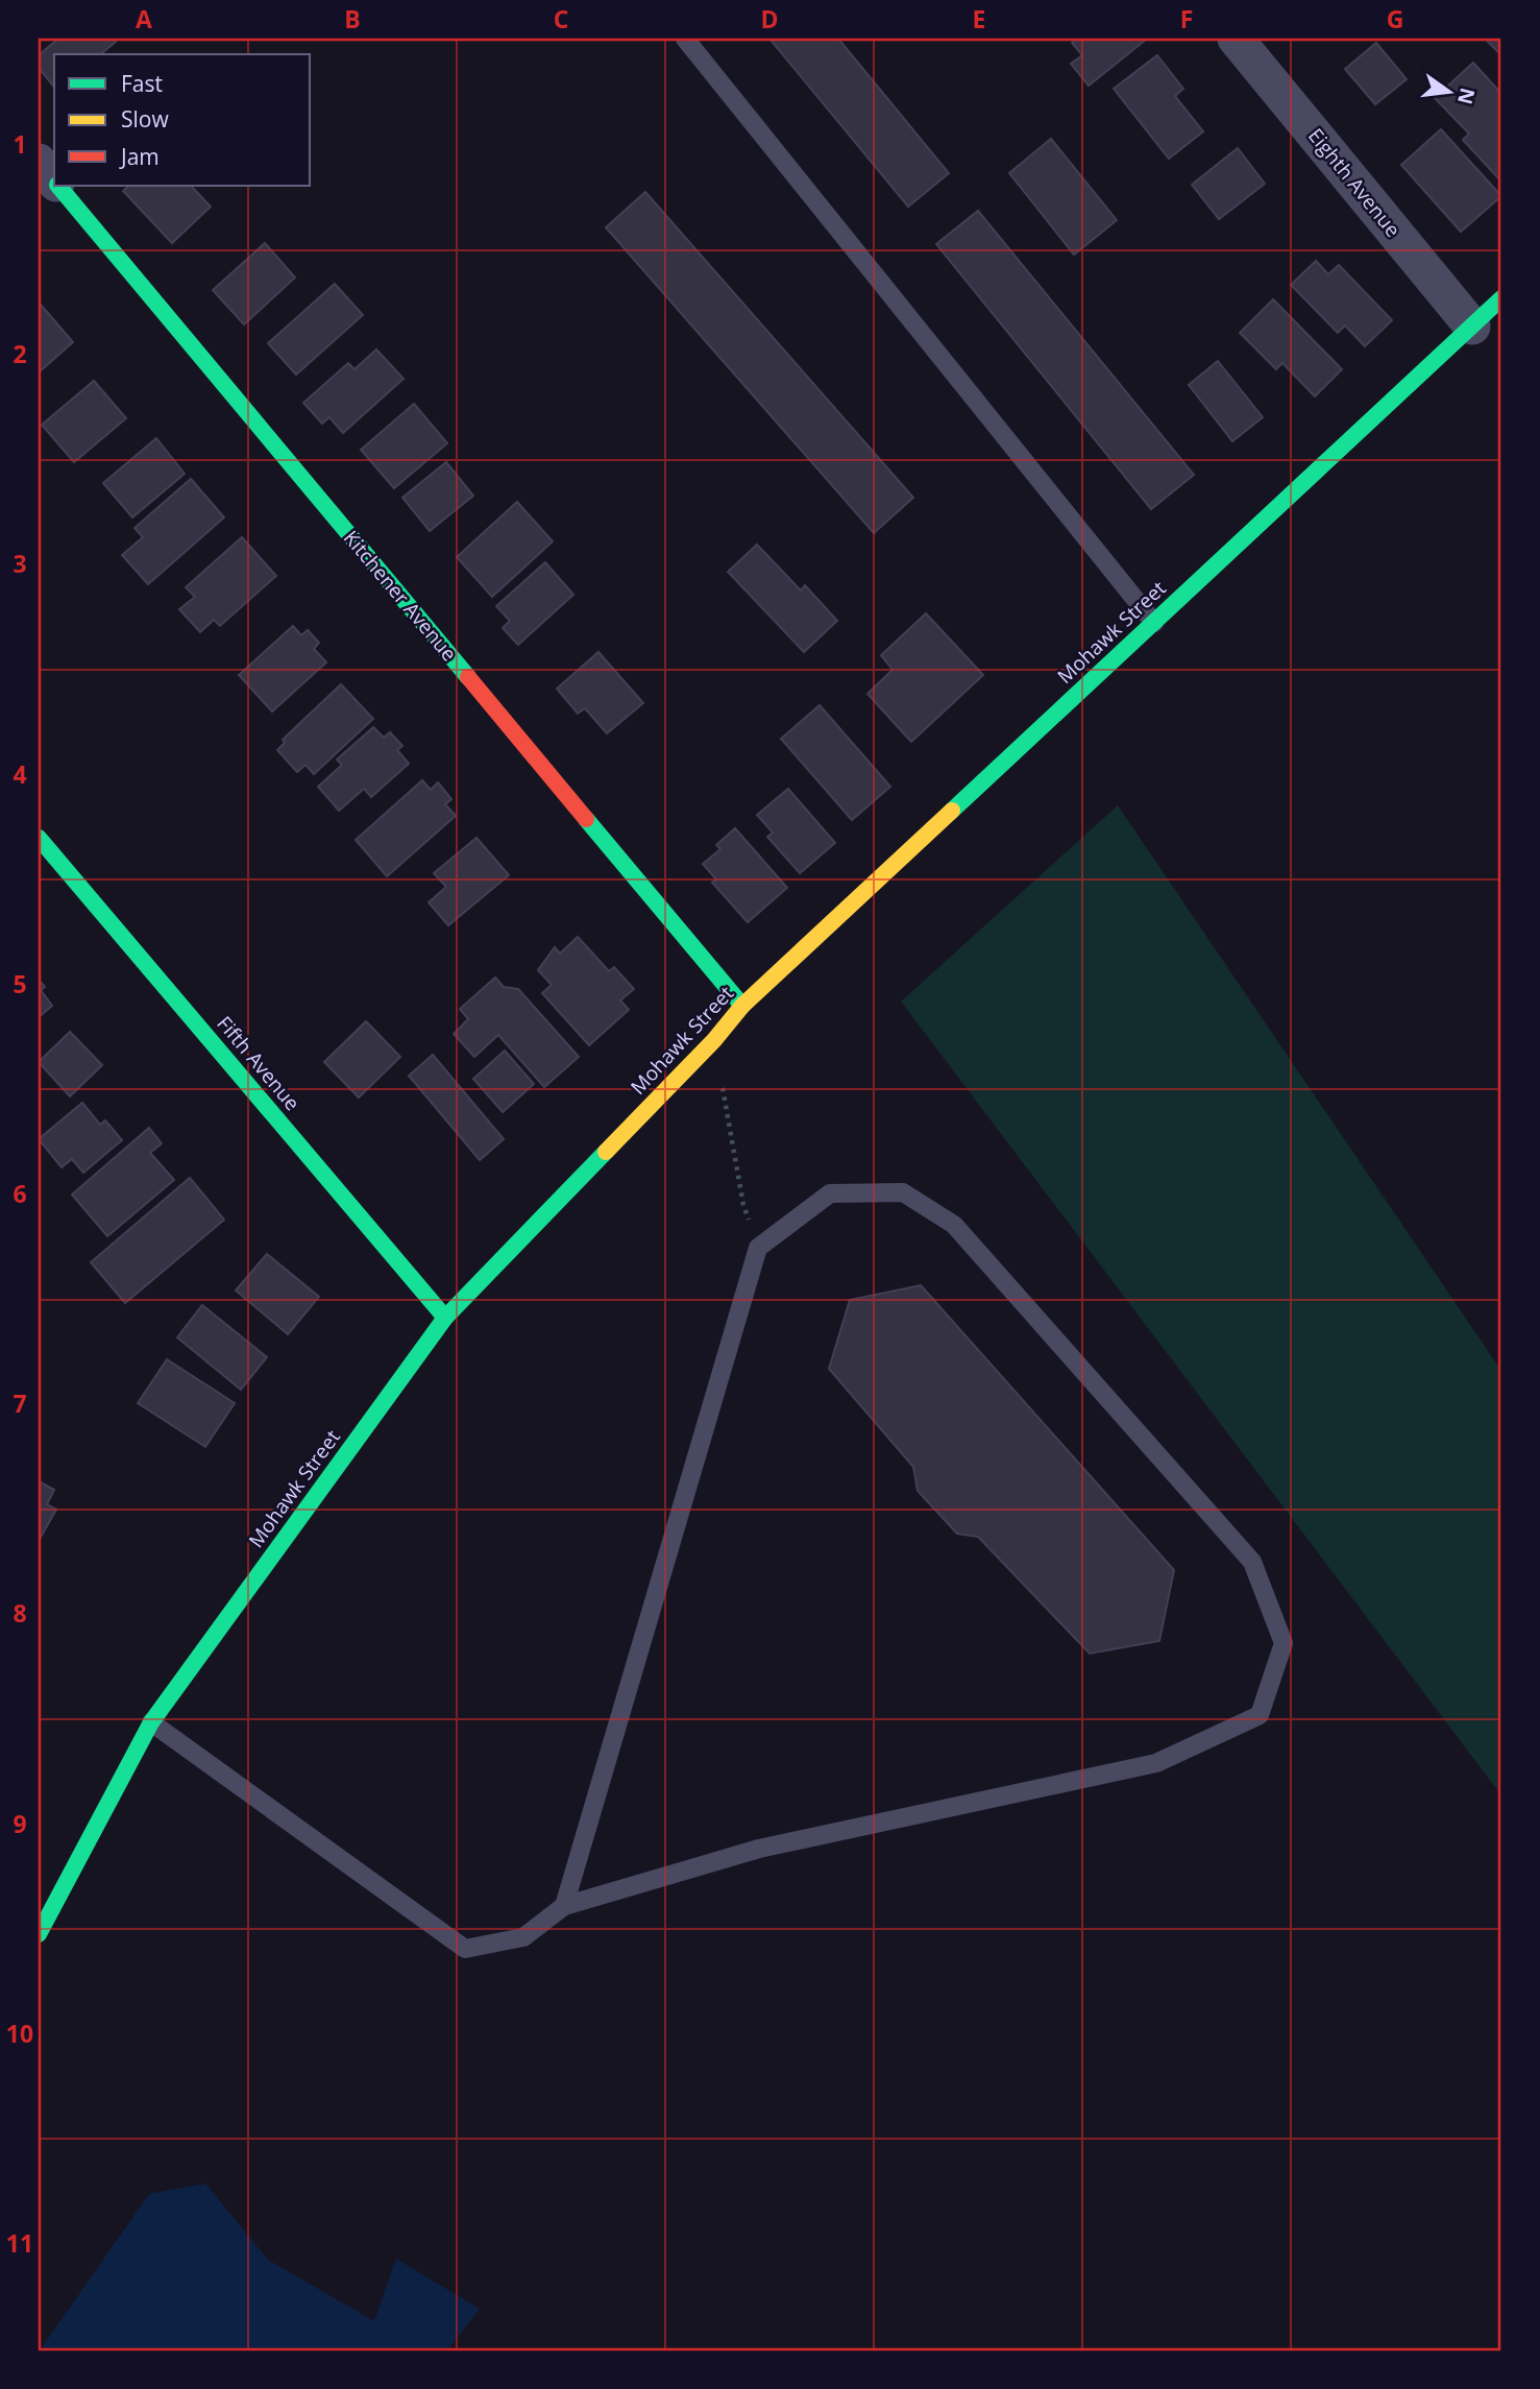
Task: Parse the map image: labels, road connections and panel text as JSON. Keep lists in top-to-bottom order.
{
  "streets": {
    "street": [
      "Eighth Avenue",
      "Kitchener Avenue",
      "Mohawk Street",
      "Fifth Avenue"
    ]
  },
  "crossings": [
    ["Eighth Avenue", "Mohawk Street"],
    ["Kitchener Avenue", "Mohawk Street"],
    ["Mohawk Street", "Fifth Avenue"]
  ],
  "legend": ["Fast", "Slow", "Jam"],
  "north": "right",
  "grid": {
    "columns": [
      "A",
      "B",
      "C",
      "D",
      "E",
      "F",
      "G"
    ],
    "rows": [
      "1",
      "2",
      "3",
      "4",
      "5",
      "6",
      "7",
      "8",
      "9",
      "10",
      "11"
    ]
  }
}
